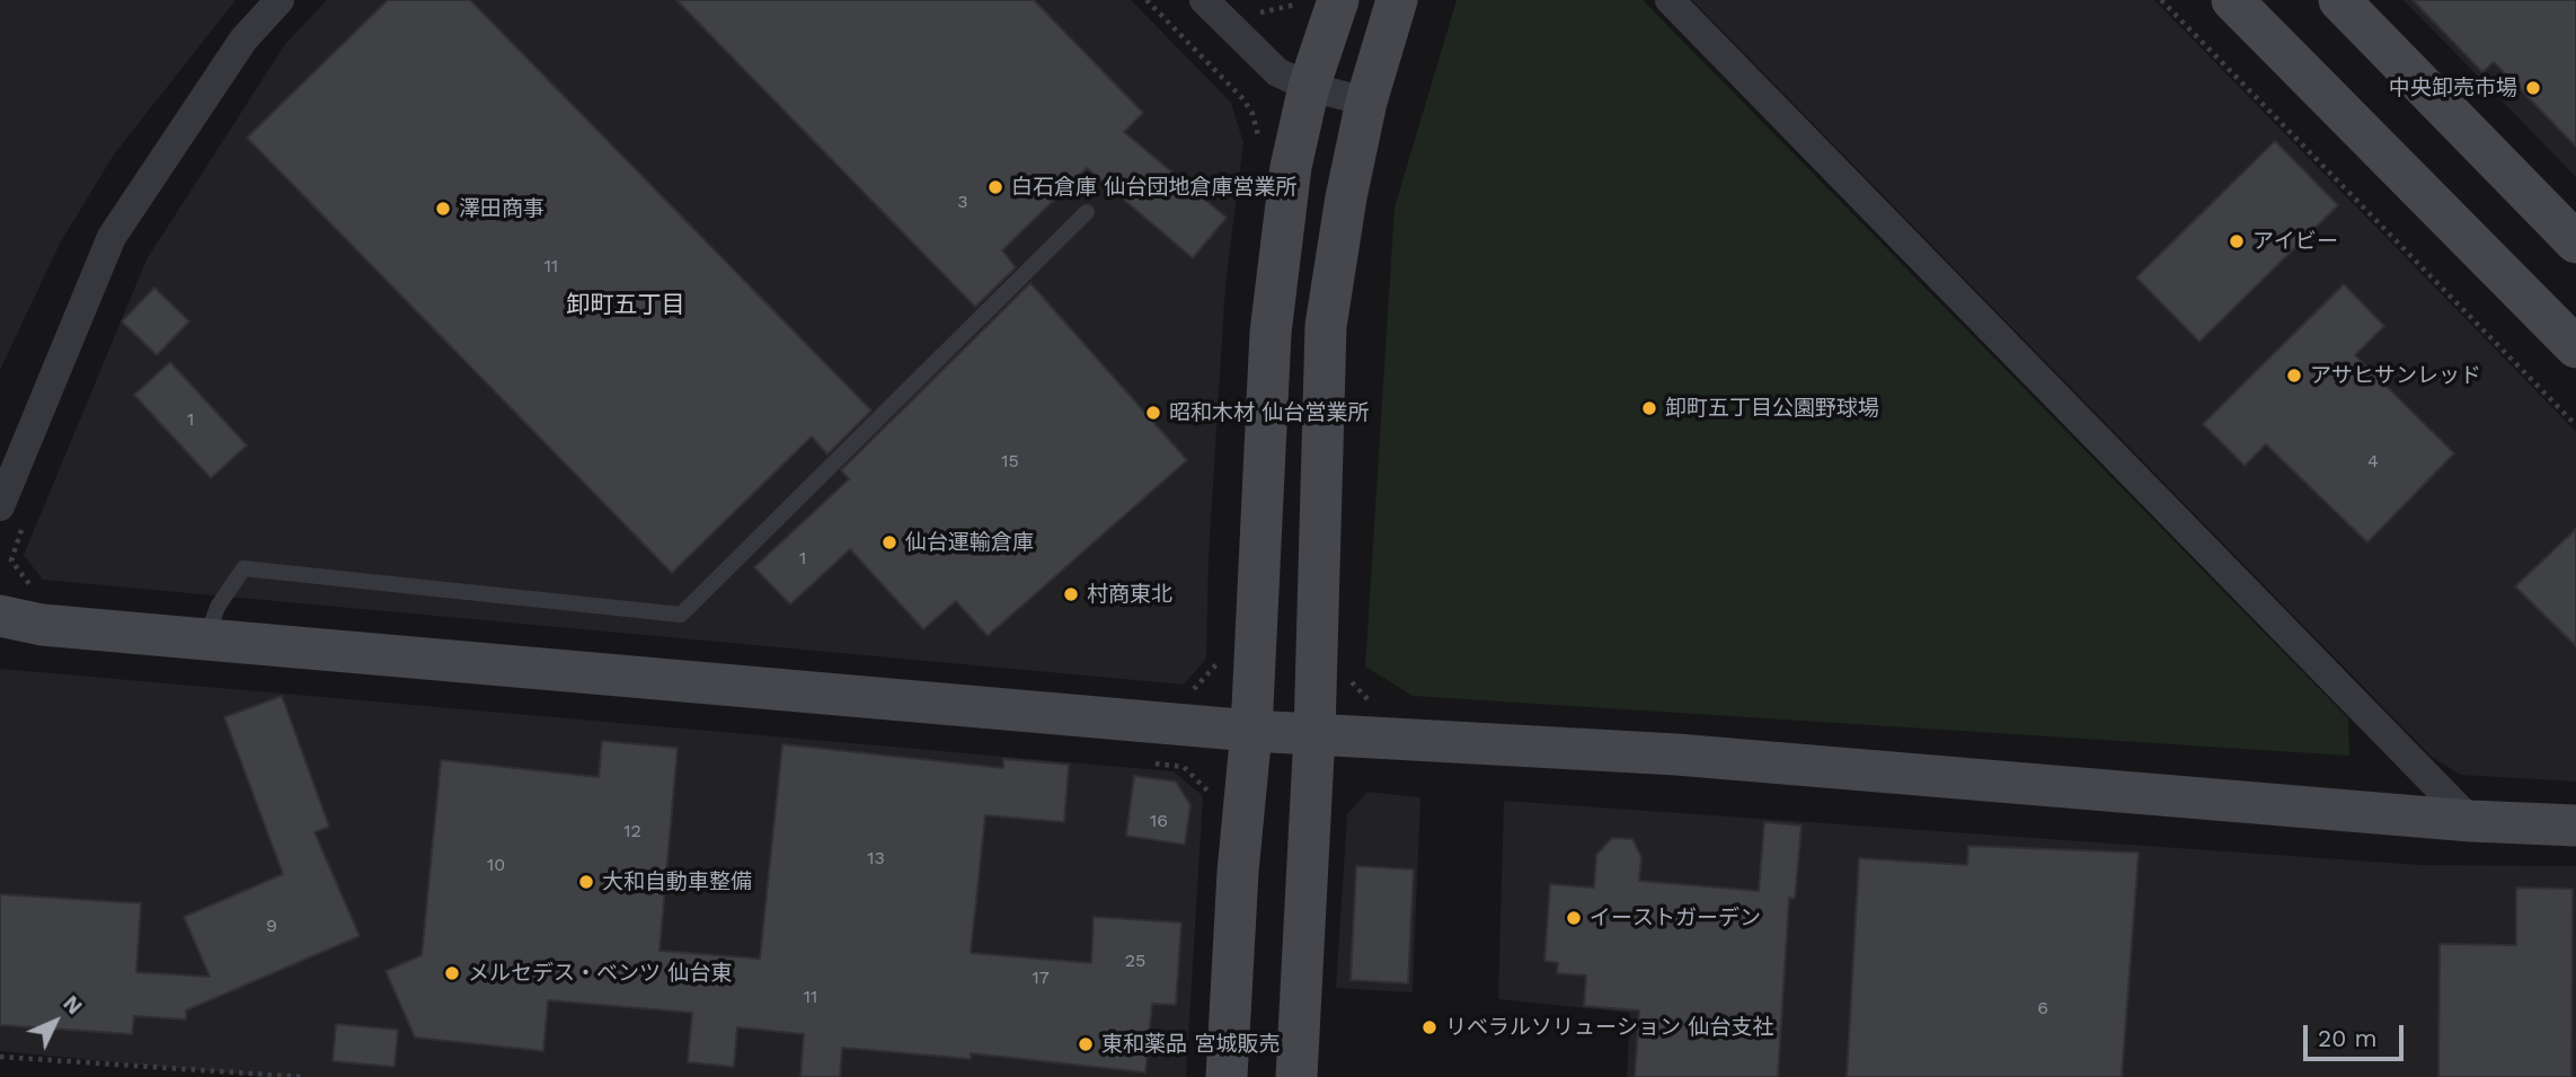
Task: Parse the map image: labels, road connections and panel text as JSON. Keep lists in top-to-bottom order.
{
  "districts": ["卸町五丁目"],
  "places": [
    "中央卸売市場",
    "白石倉庫 仙台団地倉庫営業所",
    "澤田商事",
    "アイビー",
    "アサヒサンレッド",
    "卸町五丁目公園野球場",
    "昭和木材 仙台営業所",
    "仙台運輸倉庫",
    "村商東北",
    "大和自動車整備",
    "イーストガーデン",
    "メルセデス・ベンツ 仙台東",
    "リベラルソリューション 仙台支社",
    "東和薬品 宮城販売"
  ],
  "house_numbers": [
    "3",
    "11",
    "1",
    "15",
    "4",
    "1",
    "16",
    "12",
    "13",
    "10",
    "9",
    "25",
    "17",
    "11",
    "6"
  ],
  "scale_bar": "20 m",
  "north": "top right"
}
